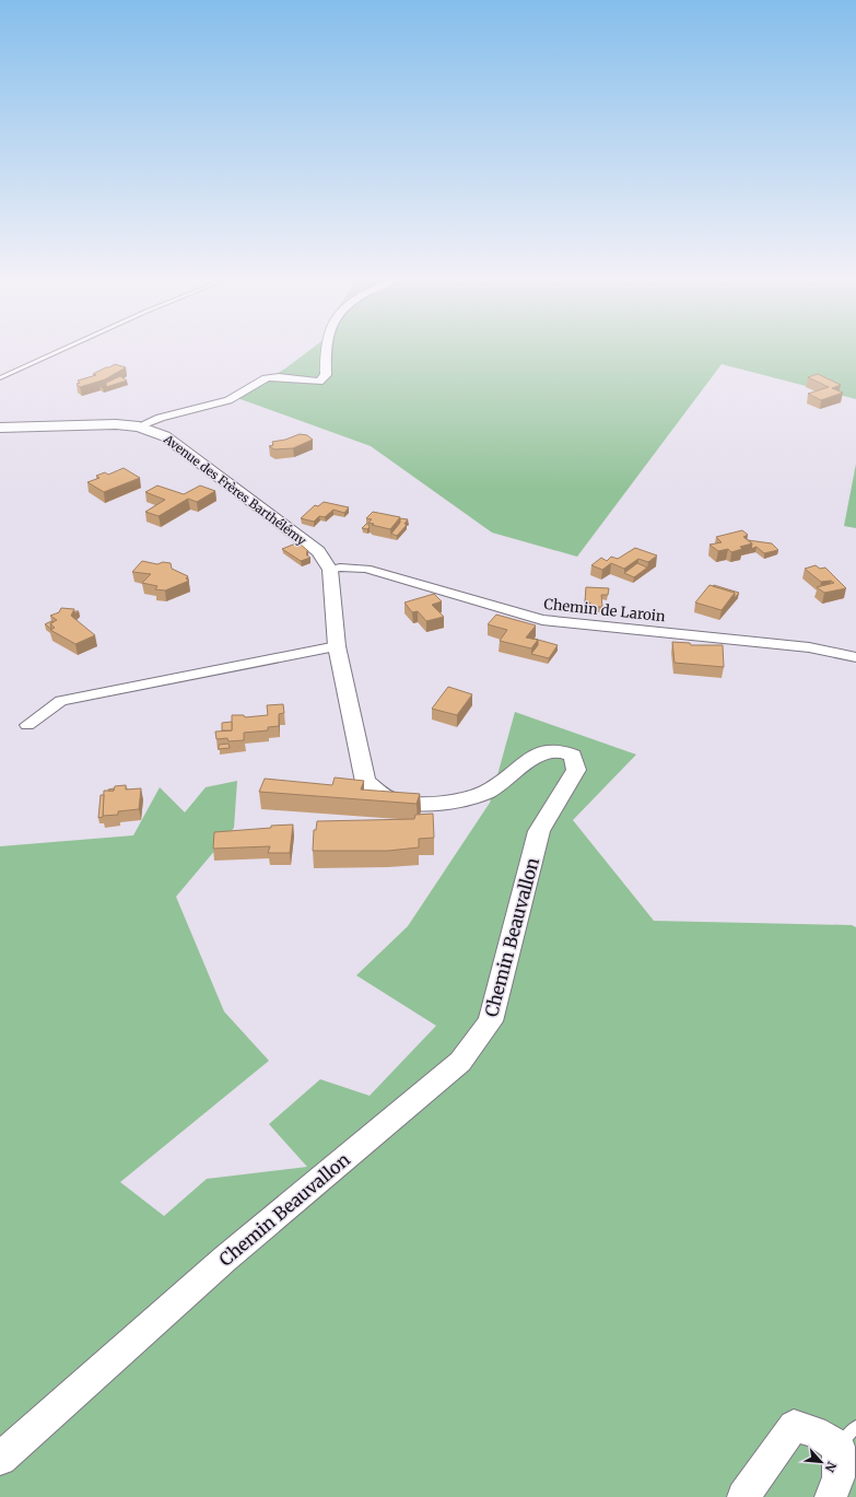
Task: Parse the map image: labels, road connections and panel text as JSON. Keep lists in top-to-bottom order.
{
  "streets": {
    "street": ["Avenue des Frères Barthélémy", "Chemin de Laroin", "Chemin Beauvallon"]
  },
  "crossings": [
    ["Avenue des Frères Barthélémy", "Chemin de Laroin"],
    ["Avenue des Frères Barthélémy", "Chemin Beauvallon"],
    ["Chemin de Laroin", "Chemin Beauvallon"]
  ],
  "north": "bottom right"
}
